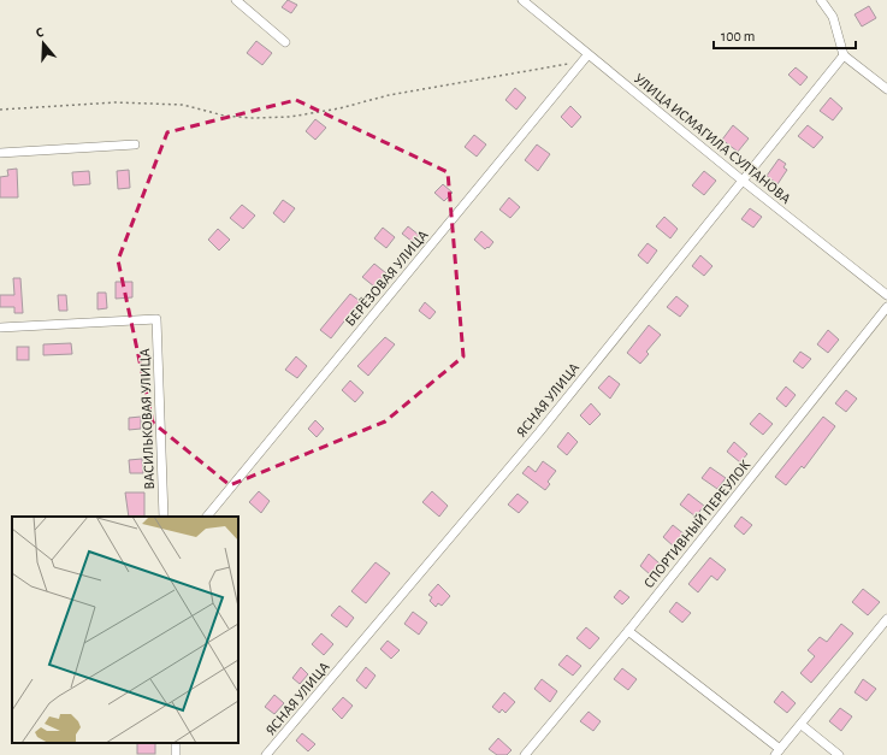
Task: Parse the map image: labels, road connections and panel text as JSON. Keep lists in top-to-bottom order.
{
  "streets": {
    "street": [
      "УЛИЦА ИСМАГИЛА СУЛТАНОВА",
      "БЕРЁЗОВАЯ УЛИЦА",
      "ЯСНАЯ УЛИЦА",
      "ВАСИЛЬКОВАЯ УЛИЦА",
      "СПОРТИВНЫЙ ПЕРЕУЛОК"
    ]
  },
  "crossings": [
    ["УЛИЦА ИСМАГИЛА СУЛТАНОВА", "БЕРЁЗОВАЯ УЛИЦА"],
    ["УЛИЦА ИСМАГИЛА СУЛТАНОВА", "ЯСНАЯ УЛИЦА"]
  ],
  "scale_bar": "100 m",
  "north": "top"
}
